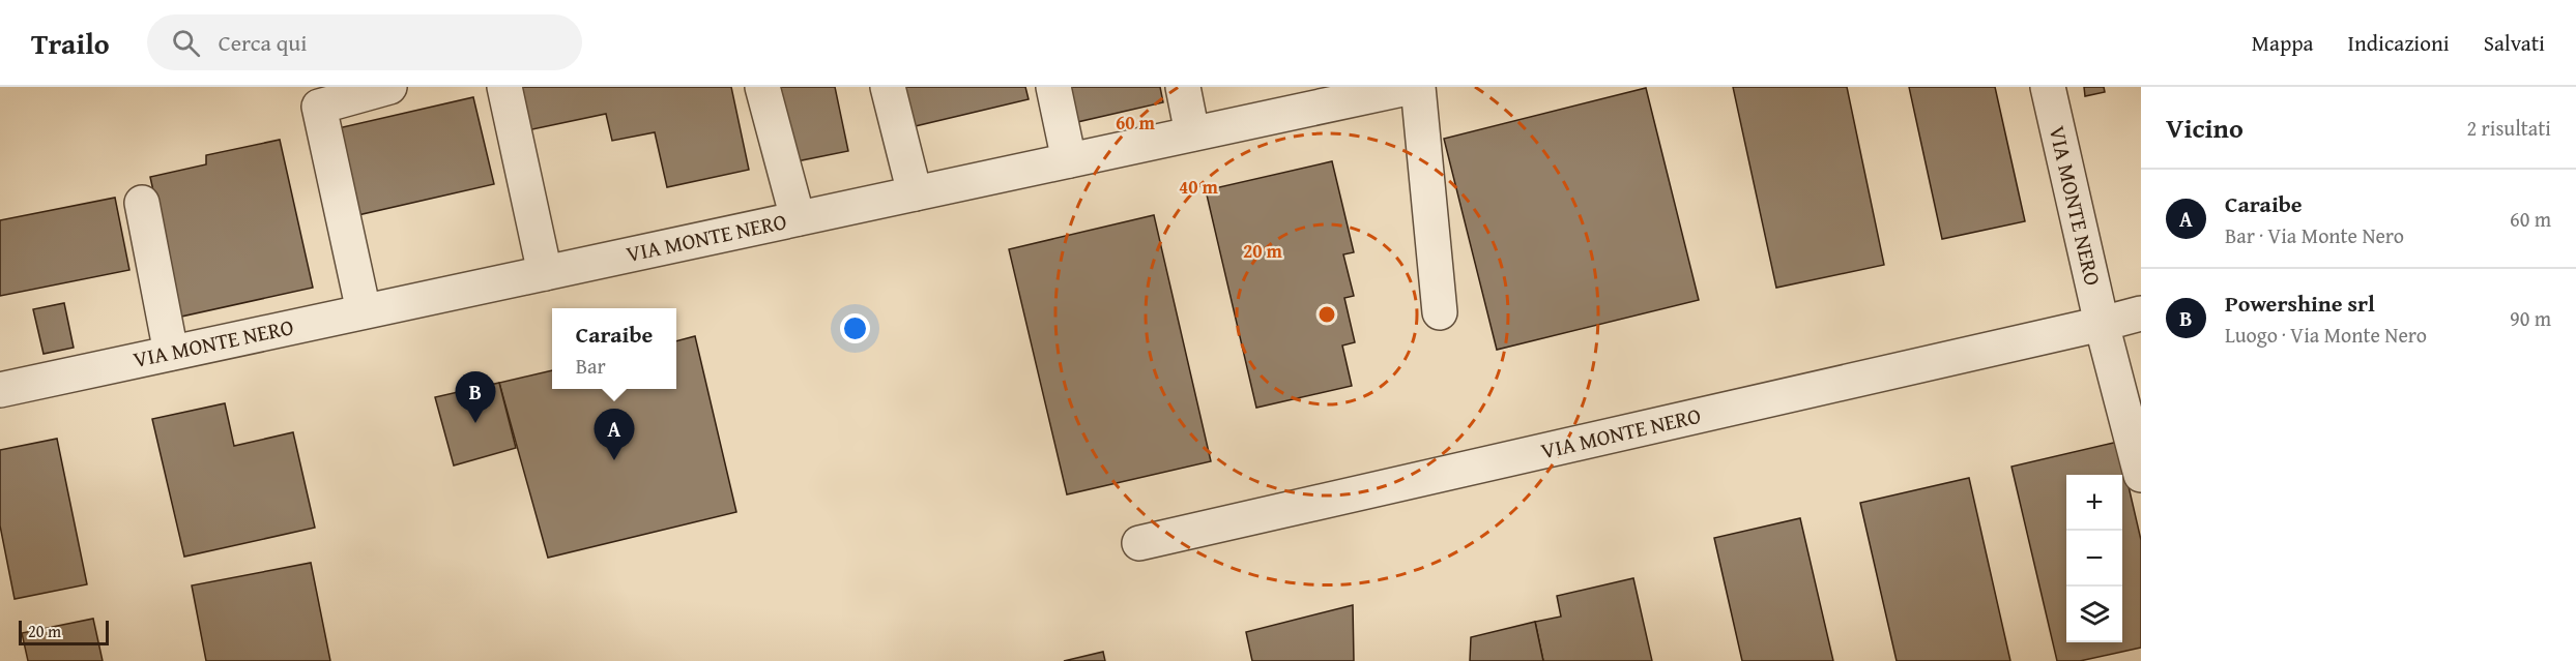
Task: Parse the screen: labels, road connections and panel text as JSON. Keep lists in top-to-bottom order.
{
  "streets": {
    "street": ["VIA MONTE NERO"]
  },
  "scale_bar": "20 m",
  "page": {
    "header": "Trailo",
    "search": "Cerca qui",
    "nav": ["Mappa", "Indicazioni", "Salvati"],
    "heading": ["Vicino", "2 risultati"],
    "list": [
      {
        "mark": "A",
        "name": "Caraibe",
        "note": "Bar · Via Monte Nero",
        "value": "60 m"
      },
      {
        "mark": "B",
        "name": "Powershine srl",
        "note": "Luogo · Via Monte Nero",
        "value": "90 m"
      }
    ],
    "popup": ["Caraibe", "Bar"],
    "pins": ["B", "A"],
    "map_buttons": ["+", "−"],
    "scale": "20 m"
  },
  "rings": ["60 m", "40 m", "20 m"]
}
